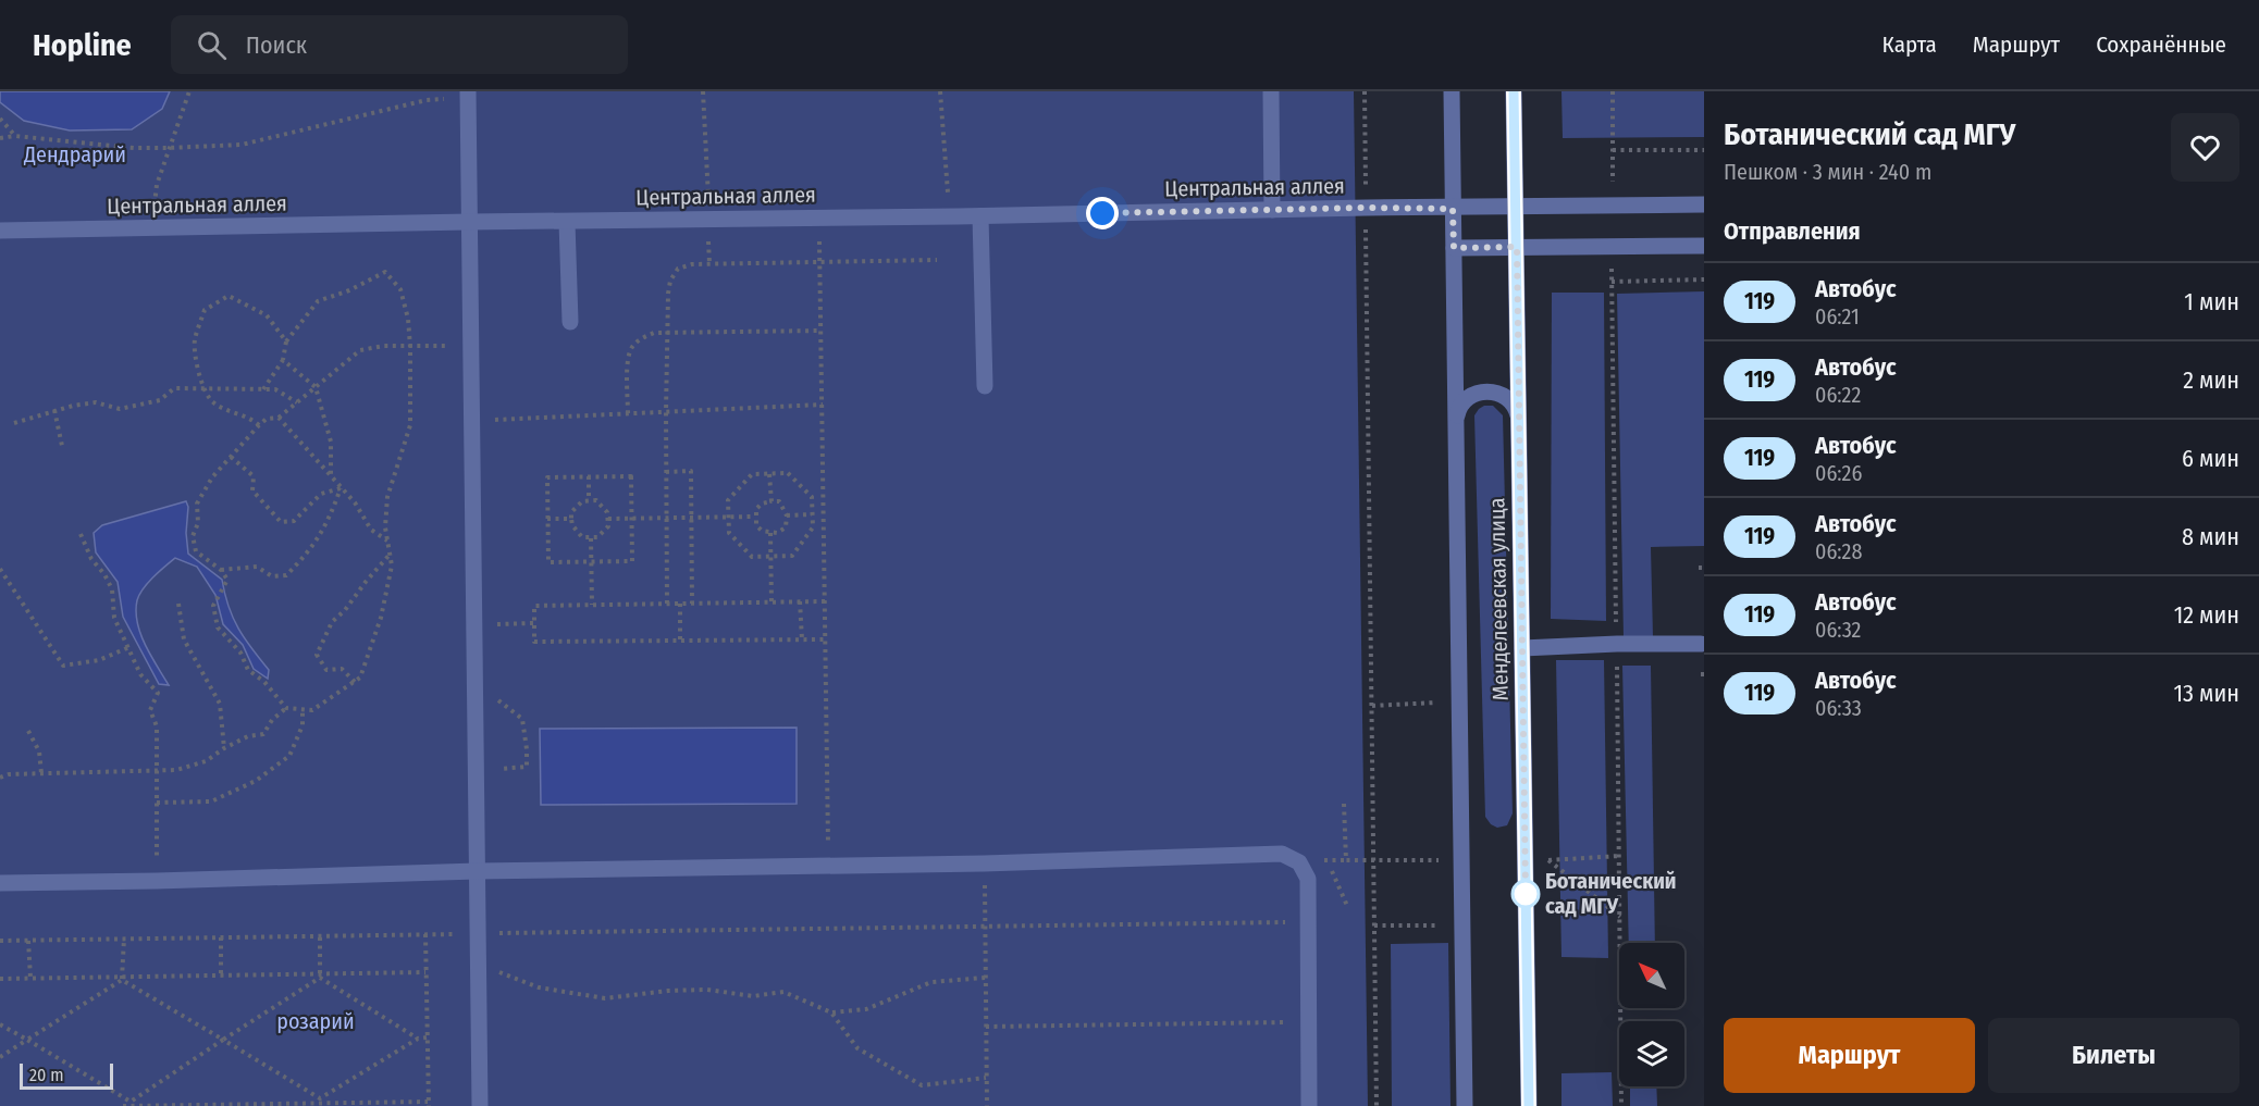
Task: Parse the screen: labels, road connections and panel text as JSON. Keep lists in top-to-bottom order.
{
  "streets": {
    "street": ["Центральная аллея", "Менделеевская улица"]
  },
  "crossings": [
    ["Центральная аллея", "Менделеевская улица"]
  ],
  "parks": ["Дендрарий", "розарий"],
  "places": ["Ботанический сад МГУ"],
  "lines": ["bus line 119"],
  "scale_bar": "20 m",
  "north": "top left",
  "page": {
    "header": "Hopline",
    "search": "Поиск",
    "nav": ["Карта", "Маршрут", "Сохранённые"],
    "heading": [
      ["Ботанический сад МГУ", "Пешком · 3 мин · 240 m"],
      "Отправления"
    ],
    "list": [
      {
        "mark": "119",
        "name": "Автобус",
        "note": "06:21",
        "value": "1 мин"
      },
      {
        "mark": "119",
        "name": "Автобус",
        "note": "06:22",
        "value": "2 мин"
      },
      {
        "mark": "119",
        "name": "Автобус",
        "note": "06:26",
        "value": "6 мин"
      },
      {
        "mark": "119",
        "name": "Автобус",
        "note": "06:28",
        "value": "8 мин"
      },
      {
        "mark": "119",
        "name": "Автобус",
        "note": "06:32",
        "value": "12 мин"
      },
      {
        "mark": "119",
        "name": "Автобус",
        "note": "06:33",
        "value": "13 мин"
      }
    ],
    "buttons": ["Маршрут", "Билеты"],
    "scale": "20 m"
  }
}
